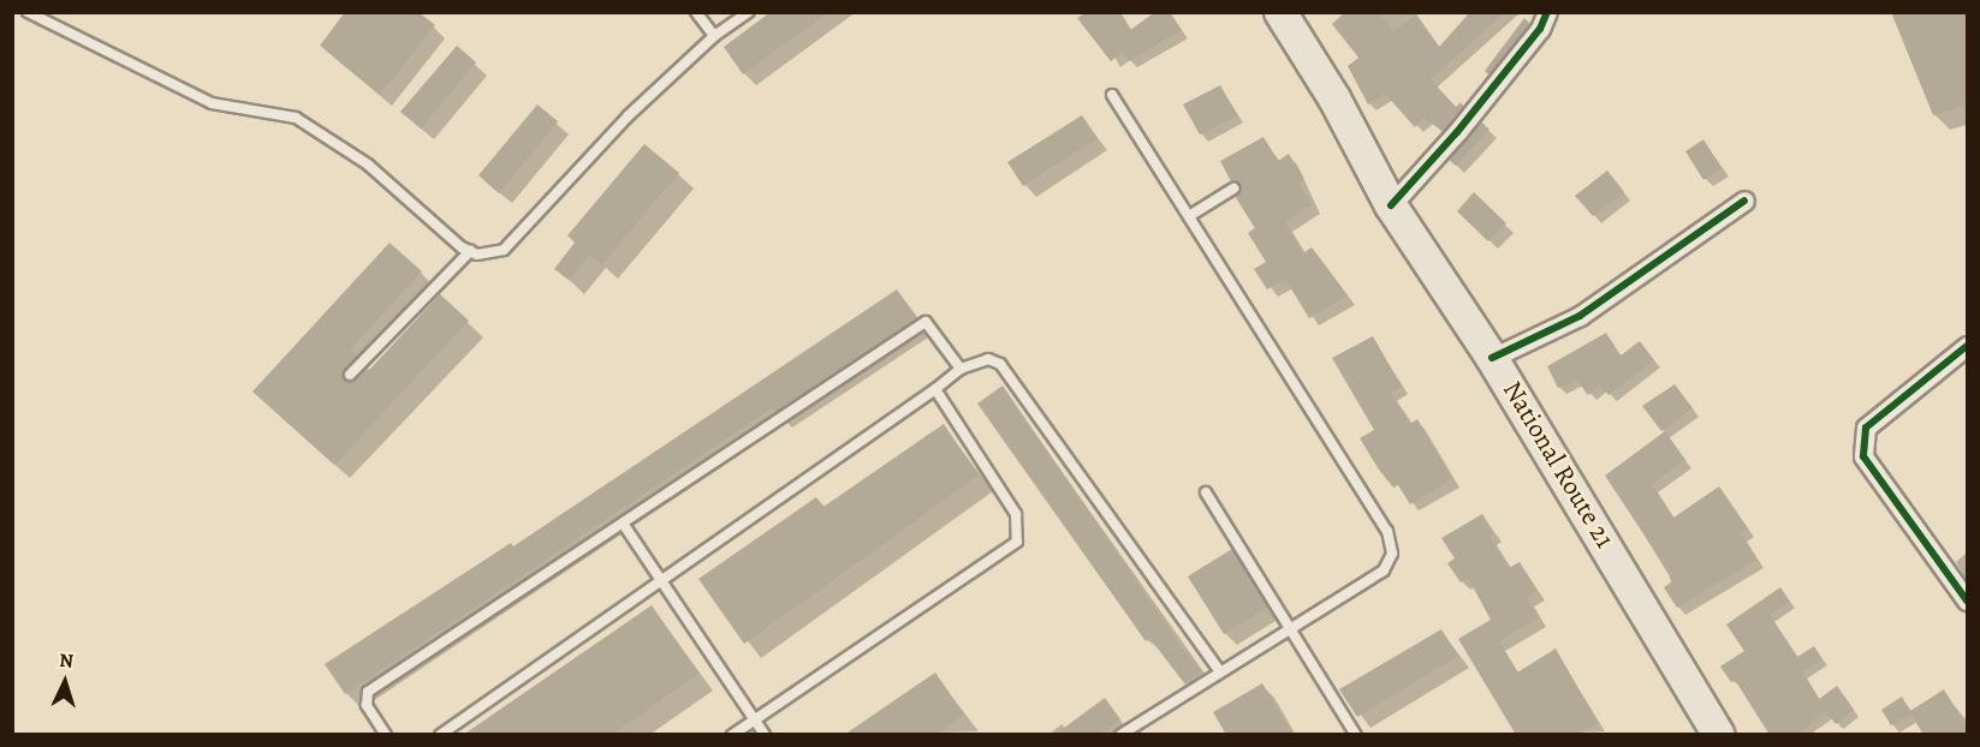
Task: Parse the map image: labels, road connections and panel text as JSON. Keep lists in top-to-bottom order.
{
  "streets": {
    "highway": ["National Route 21"]
  },
  "north": "top"
}
